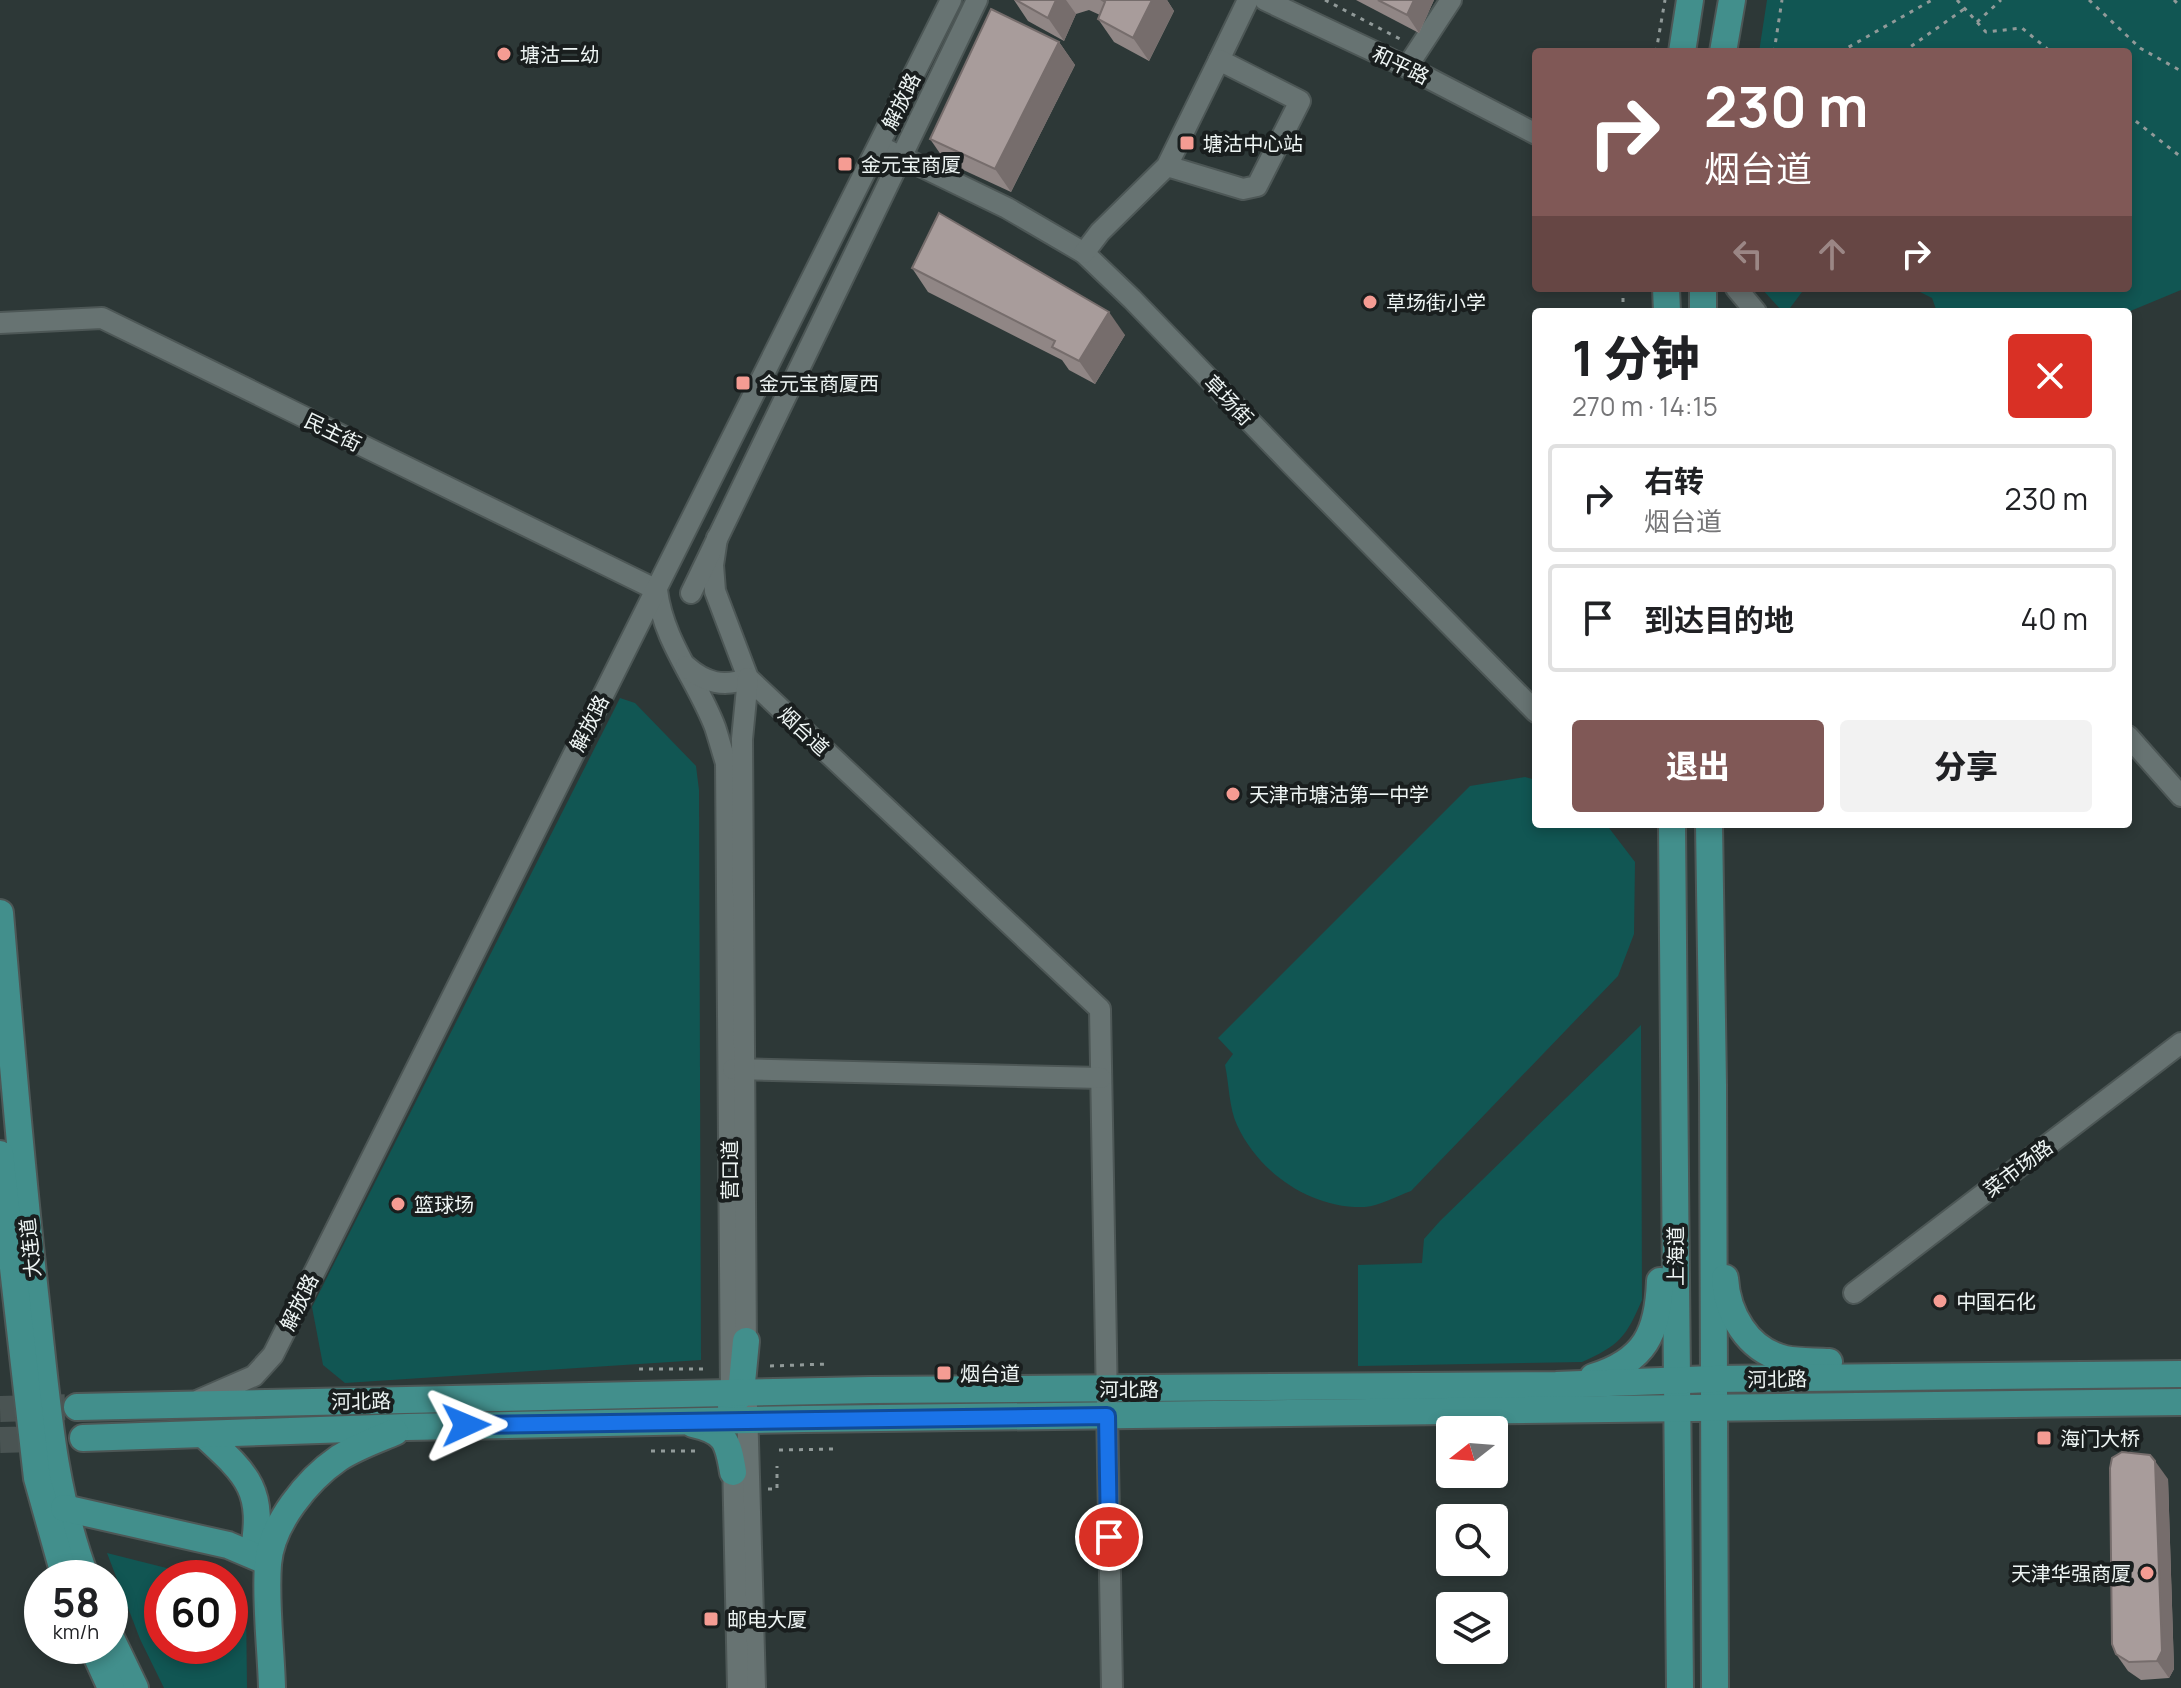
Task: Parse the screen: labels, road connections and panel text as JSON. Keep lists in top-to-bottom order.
{
  "streets": {
    "main road": ["大连道", "上海道", "河北路"],
    "street": [
      "和平路",
      "解放路",
      "草场街",
      "民主街",
      "烟台道",
      "菜市场路",
      "营口道"
    ]
  },
  "crossings": [
    ["解放路", "草场街"],
    ["解放路", "民主街"],
    ["解放路", "营口道"],
    ["解放路", "河北路"],
    ["民主街", "营口道"],
    ["烟台道", "营口道"],
    ["烟台道", "河北路"],
    ["营口道", "河北路"],
    ["上海道", "河北路"]
  ],
  "places": {
    "other": [
      "塘沽二幼",
      "草场街小学",
      "天津市塘沽第一中学",
      "篮球场",
      "中国石化",
      "天津华强商厦"
    ],
    "transit": [
      "塘沽中心站",
      "金元宝商厦",
      "金元宝商厦西",
      "烟台道",
      "海门大桥",
      "邮电大厦"
    ]
  },
  "north": "left",
  "page": {
    "turn": ["230 m", "烟台道"],
    "heading": ["1 分钟", "270 m · 14:15"],
    "list": [
      {
        "name": "右转",
        "note": "烟台道",
        "value": "230 m"
      },
      {
        "name": "到达目的地",
        "value": "40 m"
      }
    ],
    "buttons": ["退出", "分享"],
    "speed": "58 km/h",
    "limit": "60"
  }
}
